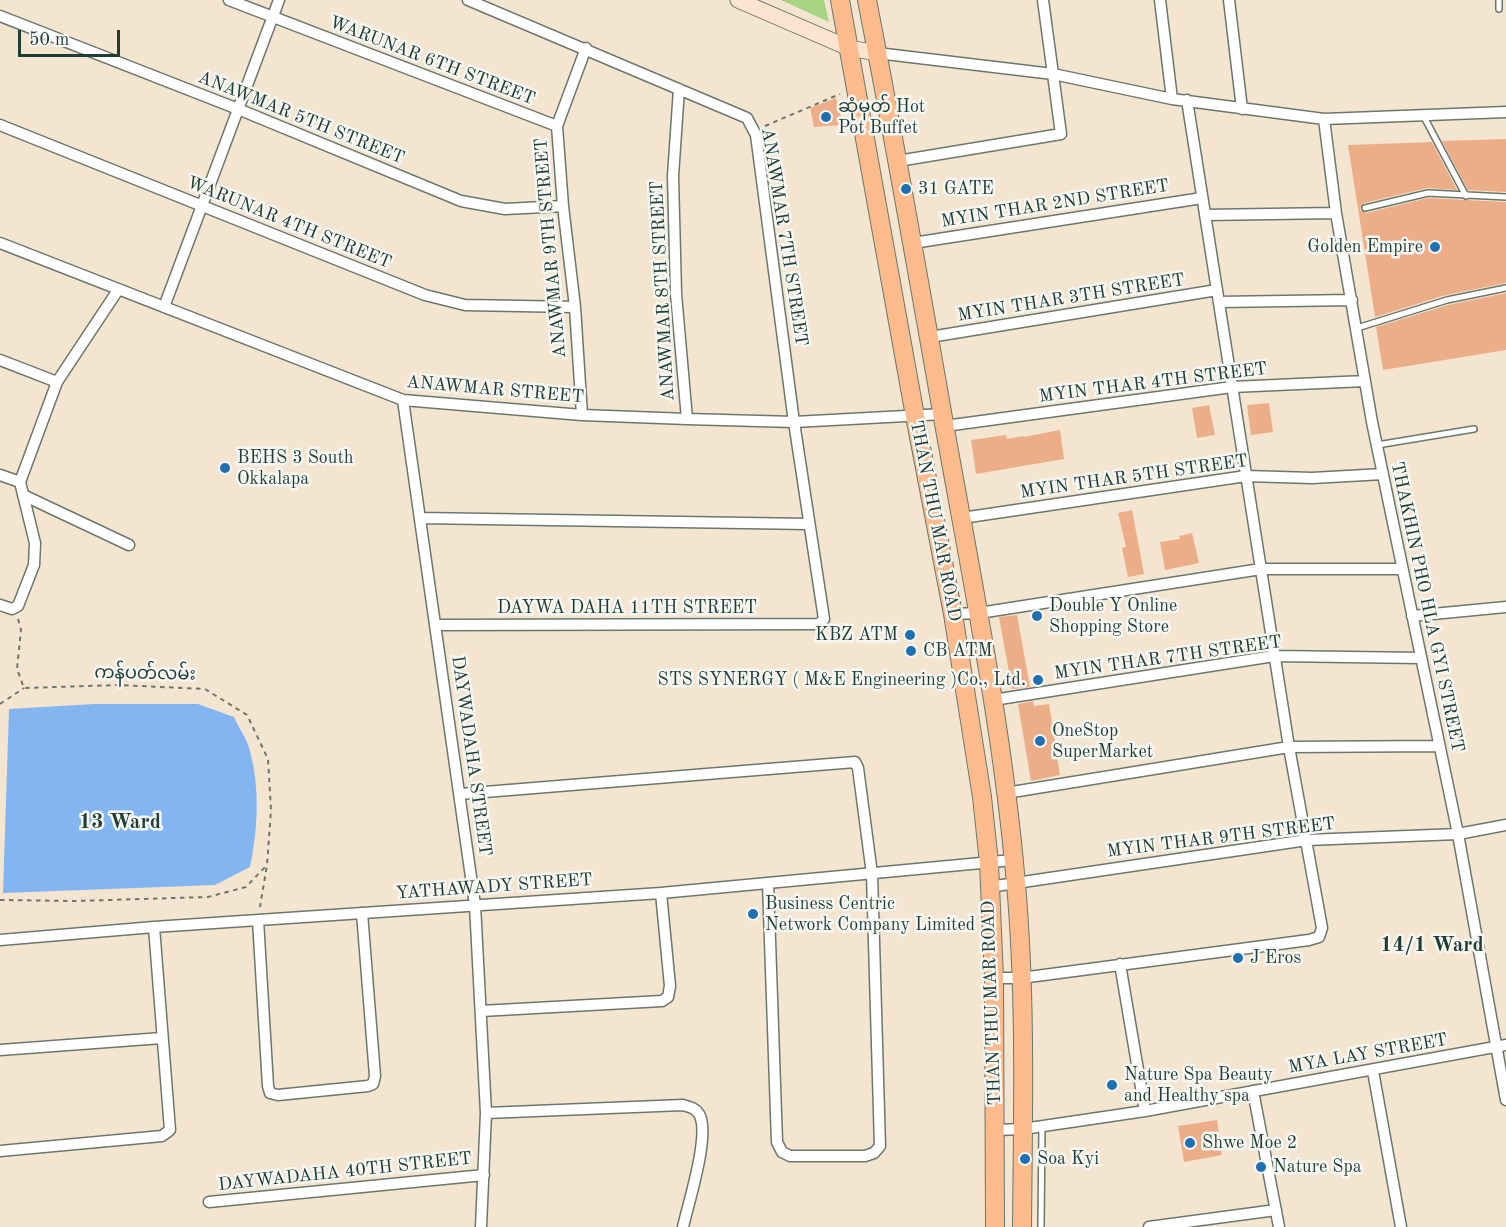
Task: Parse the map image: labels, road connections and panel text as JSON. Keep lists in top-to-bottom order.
{
  "streets": {
    "main road": ["THAN THU MAR ROAD"],
    "street": [
      "WARUNAR 6TH STREET",
      "ANAWMAR 5TH STREET",
      "MYIN THAR 2ND STREET",
      "WARUNAR 4TH STREET",
      "ANAWMAR 7TH STREET",
      "ANAWMAR 9TH STREET",
      "ANAWMAR 8TH STREET",
      "MYIN THAR 3TH STREET",
      "MYIN THAR 4TH STREET",
      "ANAWMAR STREET",
      "MYIN THAR 5TH STREET",
      "THAKHIN PHO HLA GYI STREET",
      "DAYWA DAHA 11TH STREET",
      "MYIN THAR 7TH STREET",
      "DAYWADAHA STREET",
      "MYIN THAR 9TH STREET",
      "YATHAWADY STREET",
      "MYA LAY STREET",
      "DAYWADAHA 40TH STREET"
    ],
    "path": ["ကန်ပတ်လမ်း"]
  },
  "crossings": [
    ["WARUNAR 6TH STREET", "ANAWMAR 9TH STREET"],
    ["ANAWMAR 5TH STREET", "ANAWMAR 9TH STREET"],
    ["MYIN THAR 2ND STREET", "THAN THU MAR ROAD"],
    ["WARUNAR 4TH STREET", "ANAWMAR 9TH STREET"],
    ["ANAWMAR 7TH STREET", "ANAWMAR 9TH STREET"],
    ["ANAWMAR 7TH STREET", "ANAWMAR 8TH STREET"],
    ["ANAWMAR 7TH STREET", "ANAWMAR STREET"],
    ["ANAWMAR 7TH STREET", "DAYWA DAHA 11TH STREET"],
    ["ANAWMAR 9TH STREET", "ANAWMAR STREET"],
    ["ANAWMAR 8TH STREET", "ANAWMAR STREET"],
    ["MYIN THAR 3TH STREET", "THAN THU MAR ROAD"],
    ["MYIN THAR 4TH STREET", "ANAWMAR STREET"],
    ["MYIN THAR 4TH STREET", "THAN THU MAR ROAD"],
    ["MYIN THAR 4TH STREET", "THAKHIN PHO HLA GYI STREET"],
    ["ANAWMAR STREET", "THAN THU MAR ROAD"],
    ["ANAWMAR STREET", "DAYWADAHA STREET"],
    ["MYIN THAR 5TH STREET", "THAN THU MAR ROAD"],
    ["MYIN THAR 5TH STREET", "THAKHIN PHO HLA GYI STREET"],
    ["THAN THU MAR ROAD", "MYIN THAR 7TH STREET"],
    ["THAN THU MAR ROAD", "MYIN THAR 9TH STREET"],
    ["THAN THU MAR ROAD", "YATHAWADY STREET"],
    ["THAN THU MAR ROAD", "MYA LAY STREET"],
    ["THAKHIN PHO HLA GYI STREET", "MYIN THAR 7TH STREET"],
    ["THAKHIN PHO HLA GYI STREET", "MYIN THAR 9TH STREET"],
    ["THAKHIN PHO HLA GYI STREET", "MYA LAY STREET"],
    ["DAYWA DAHA 11TH STREET", "DAYWADAHA STREET"],
    ["ကန်ပတ်လမ်း", "YATHAWADY STREET"],
    ["DAYWADAHA STREET", "YATHAWADY STREET"],
    ["DAYWADAHA STREET", "DAYWADAHA 40TH STREET"]
  ],
  "districts": ["13 Ward", "14/1 Ward"],
  "places": [
    "ဆုံမှတ် Hot Pot Buffet",
    "31 GATE",
    "Golden Empire",
    "BEHS 3 South Okkalapa",
    "Double Y Online Shopping Store",
    "KBZ ATM",
    "CB ATM",
    "STS SYNERGY ( M&E Engineering )Co., Ltd.",
    "OneStop SuperMarket",
    "Business Centric Network Company Limited",
    "J Eros",
    "Nature Spa Beauty and Healthy spa",
    "Shwe Moe 2",
    "Soa Kyi",
    "Nature Spa"
  ],
  "scale_bar": "50 m"
}
